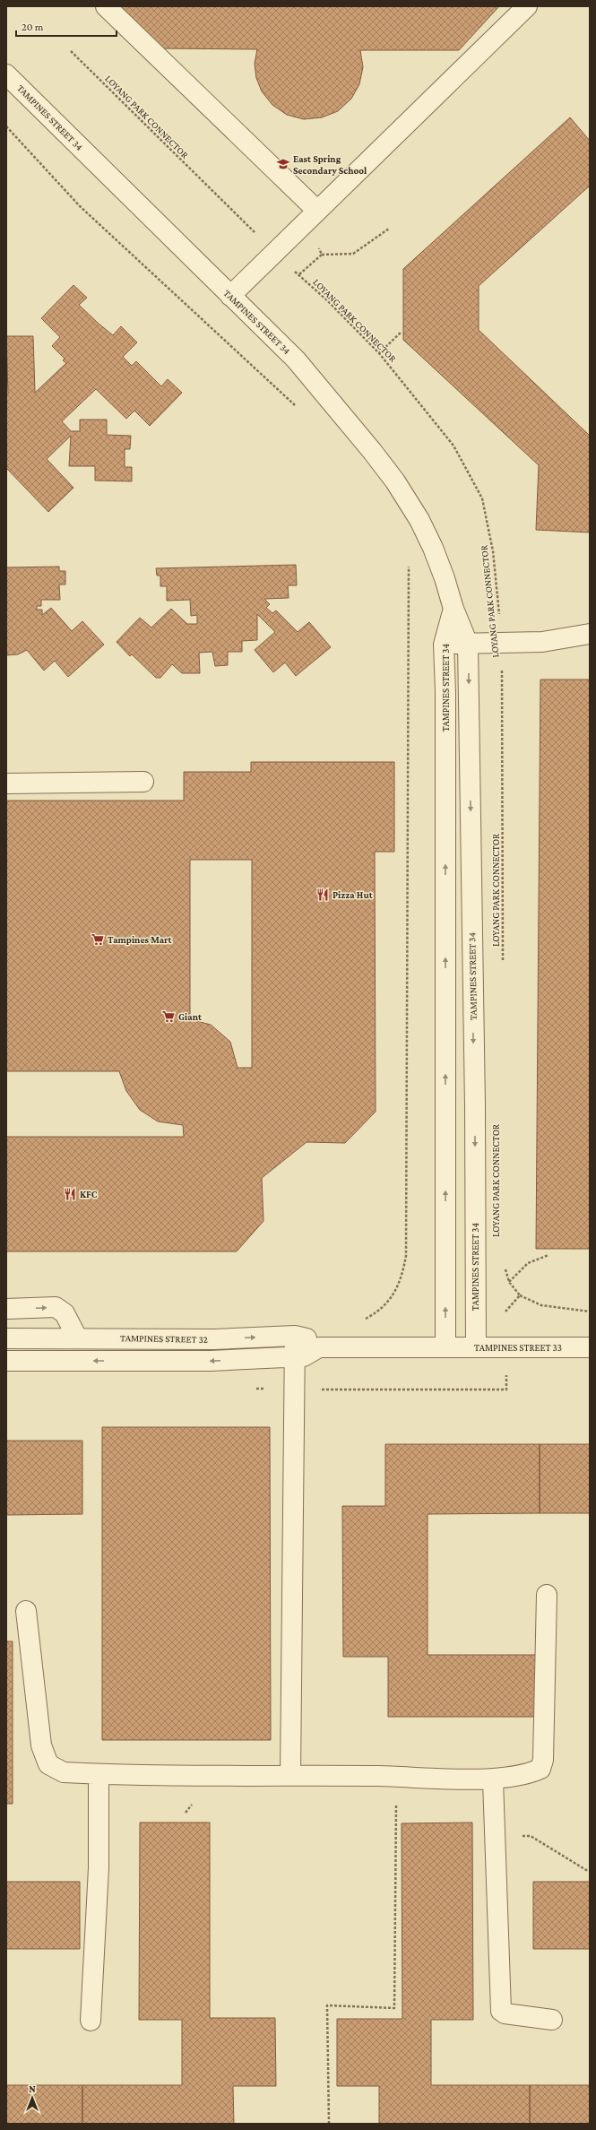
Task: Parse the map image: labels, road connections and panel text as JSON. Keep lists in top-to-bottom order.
{
  "streets": {
    "street": ["TAMPINES STREET 34", "TAMPINES STREET 32", "TAMPINES STREET 33"],
    "path": ["LOYANG PARK CONNECTOR"]
  },
  "crossings": [
    ["TAMPINES STREET 34", "TAMPINES STREET 33"]
  ],
  "places": {
    "school or university": ["East Spring Secondary School"],
    "restaurant": ["Pizza Hut", "KFC"],
    "supermarket": ["Tampines Mart", "Giant"]
  },
  "scale_bar": "20 m",
  "north": "top"
}
